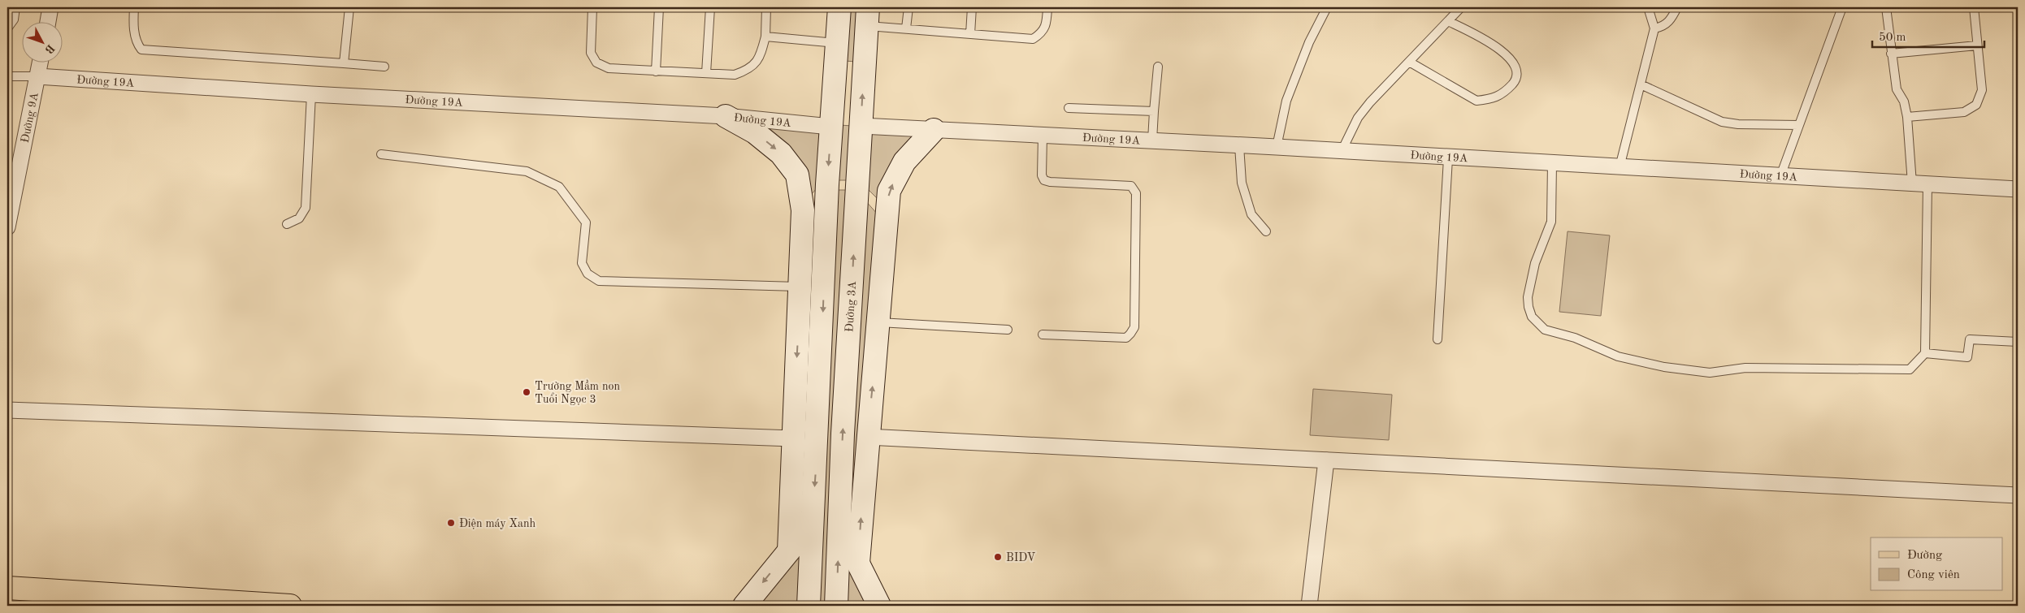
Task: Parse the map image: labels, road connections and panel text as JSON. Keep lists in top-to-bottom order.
{
  "streets": {
    "street": ["Đường 19A", "Đường 9A", "Đường 3A"]
  },
  "crossings": [
    ["Đường 19A", "Đường 9A"],
    ["Đường 19A", "Đường 3A"]
  ],
  "places": ["Trường Mầm non Tuổi Ngọc 3", "Điện máy Xanh", "BIDV"],
  "legend": ["Đường", "Công viên"],
  "scale_bar": "50 m",
  "north": "bottom right"
}
